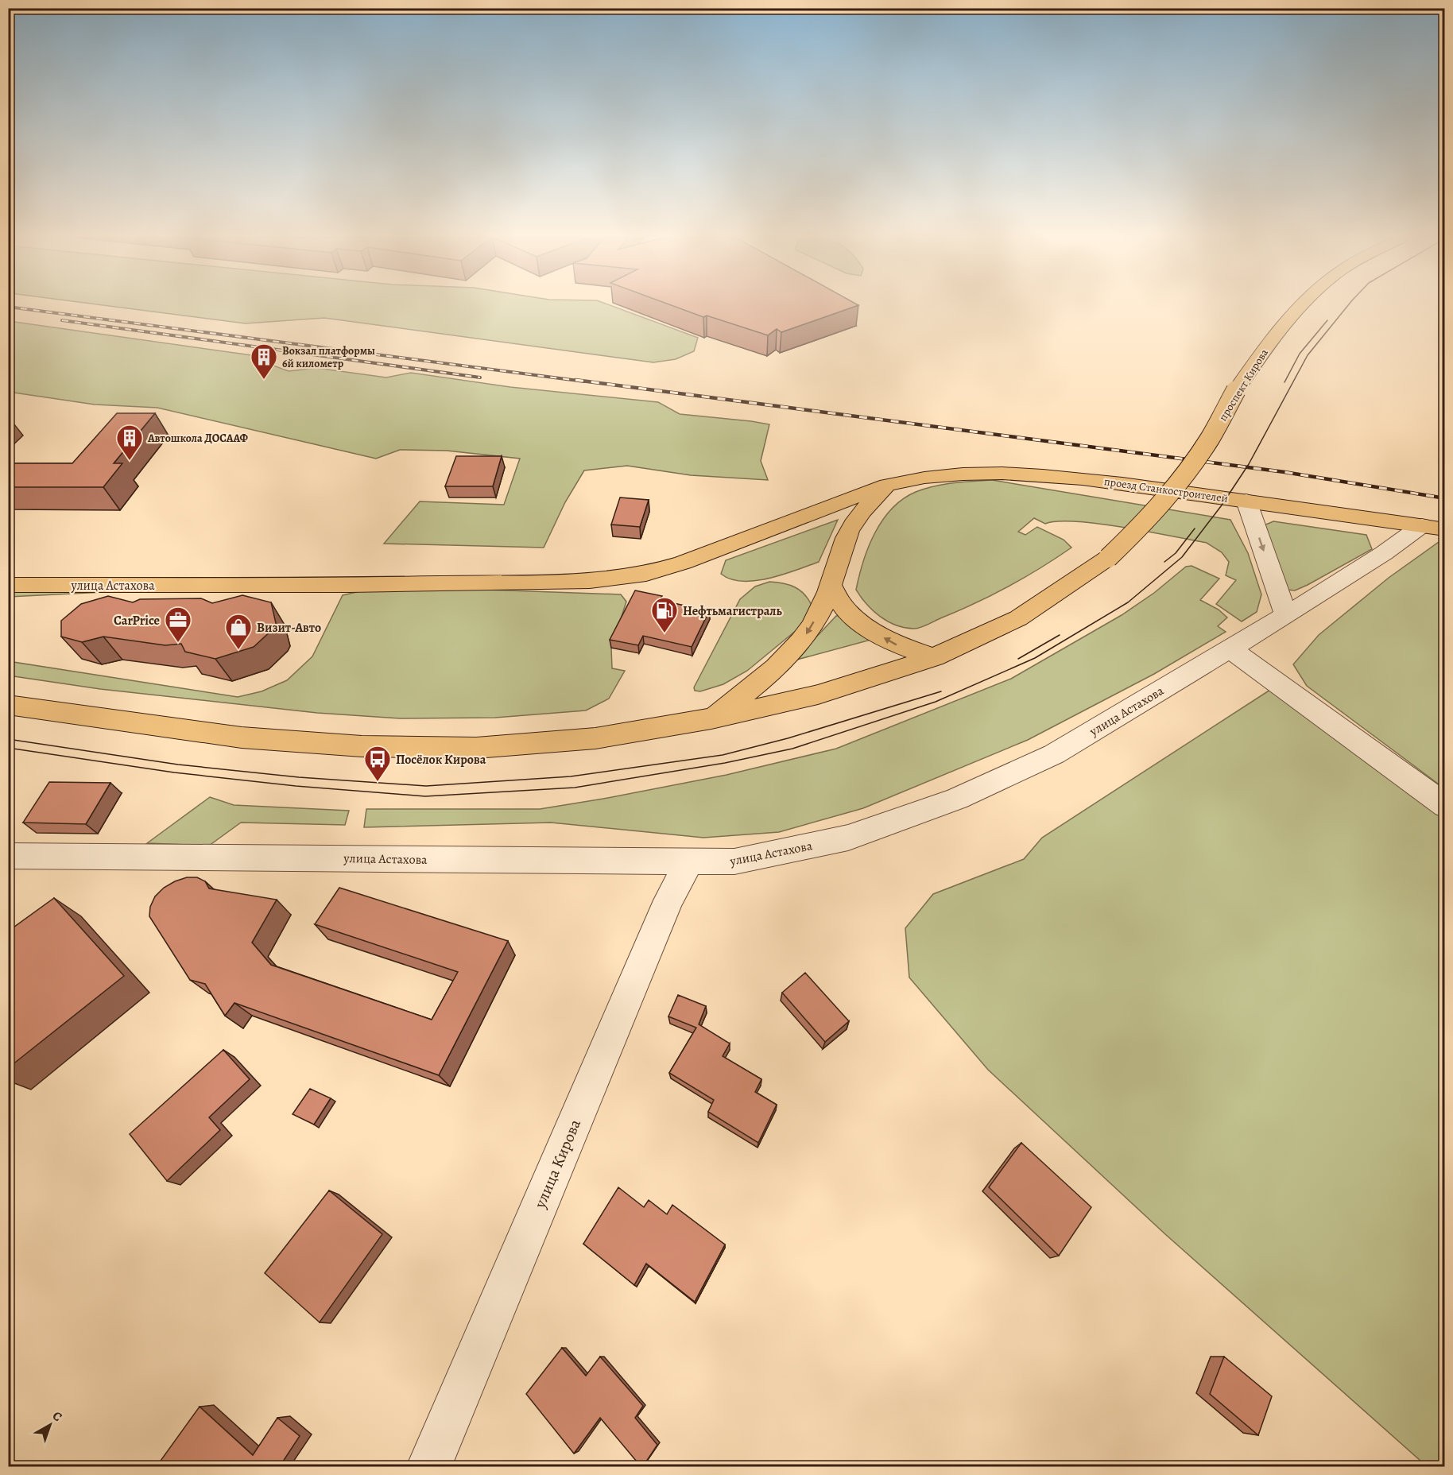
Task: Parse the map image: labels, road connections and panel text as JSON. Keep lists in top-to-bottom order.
{
  "streets": {
    "main road": ["проспект Кирова", "проезд Станкостроителей", "улица Астахова"],
    "street": ["улица Кирова"]
  },
  "crossings": [
    ["проезд Станкостроителей", "улица Астахова"],
    ["улица Астахова", "улица Кирова"]
  ],
  "places": {
    "building": ["Вокзал платформы 6й километр", "Автошкола ДОСААФ"],
    "fuel station": ["Нефтьмагистраль"],
    "office": ["CarPrice"],
    "shop": ["Визит-Авто"],
    "bus stop": ["Посёлок Кирова"]
  },
  "north": "top right"
}
